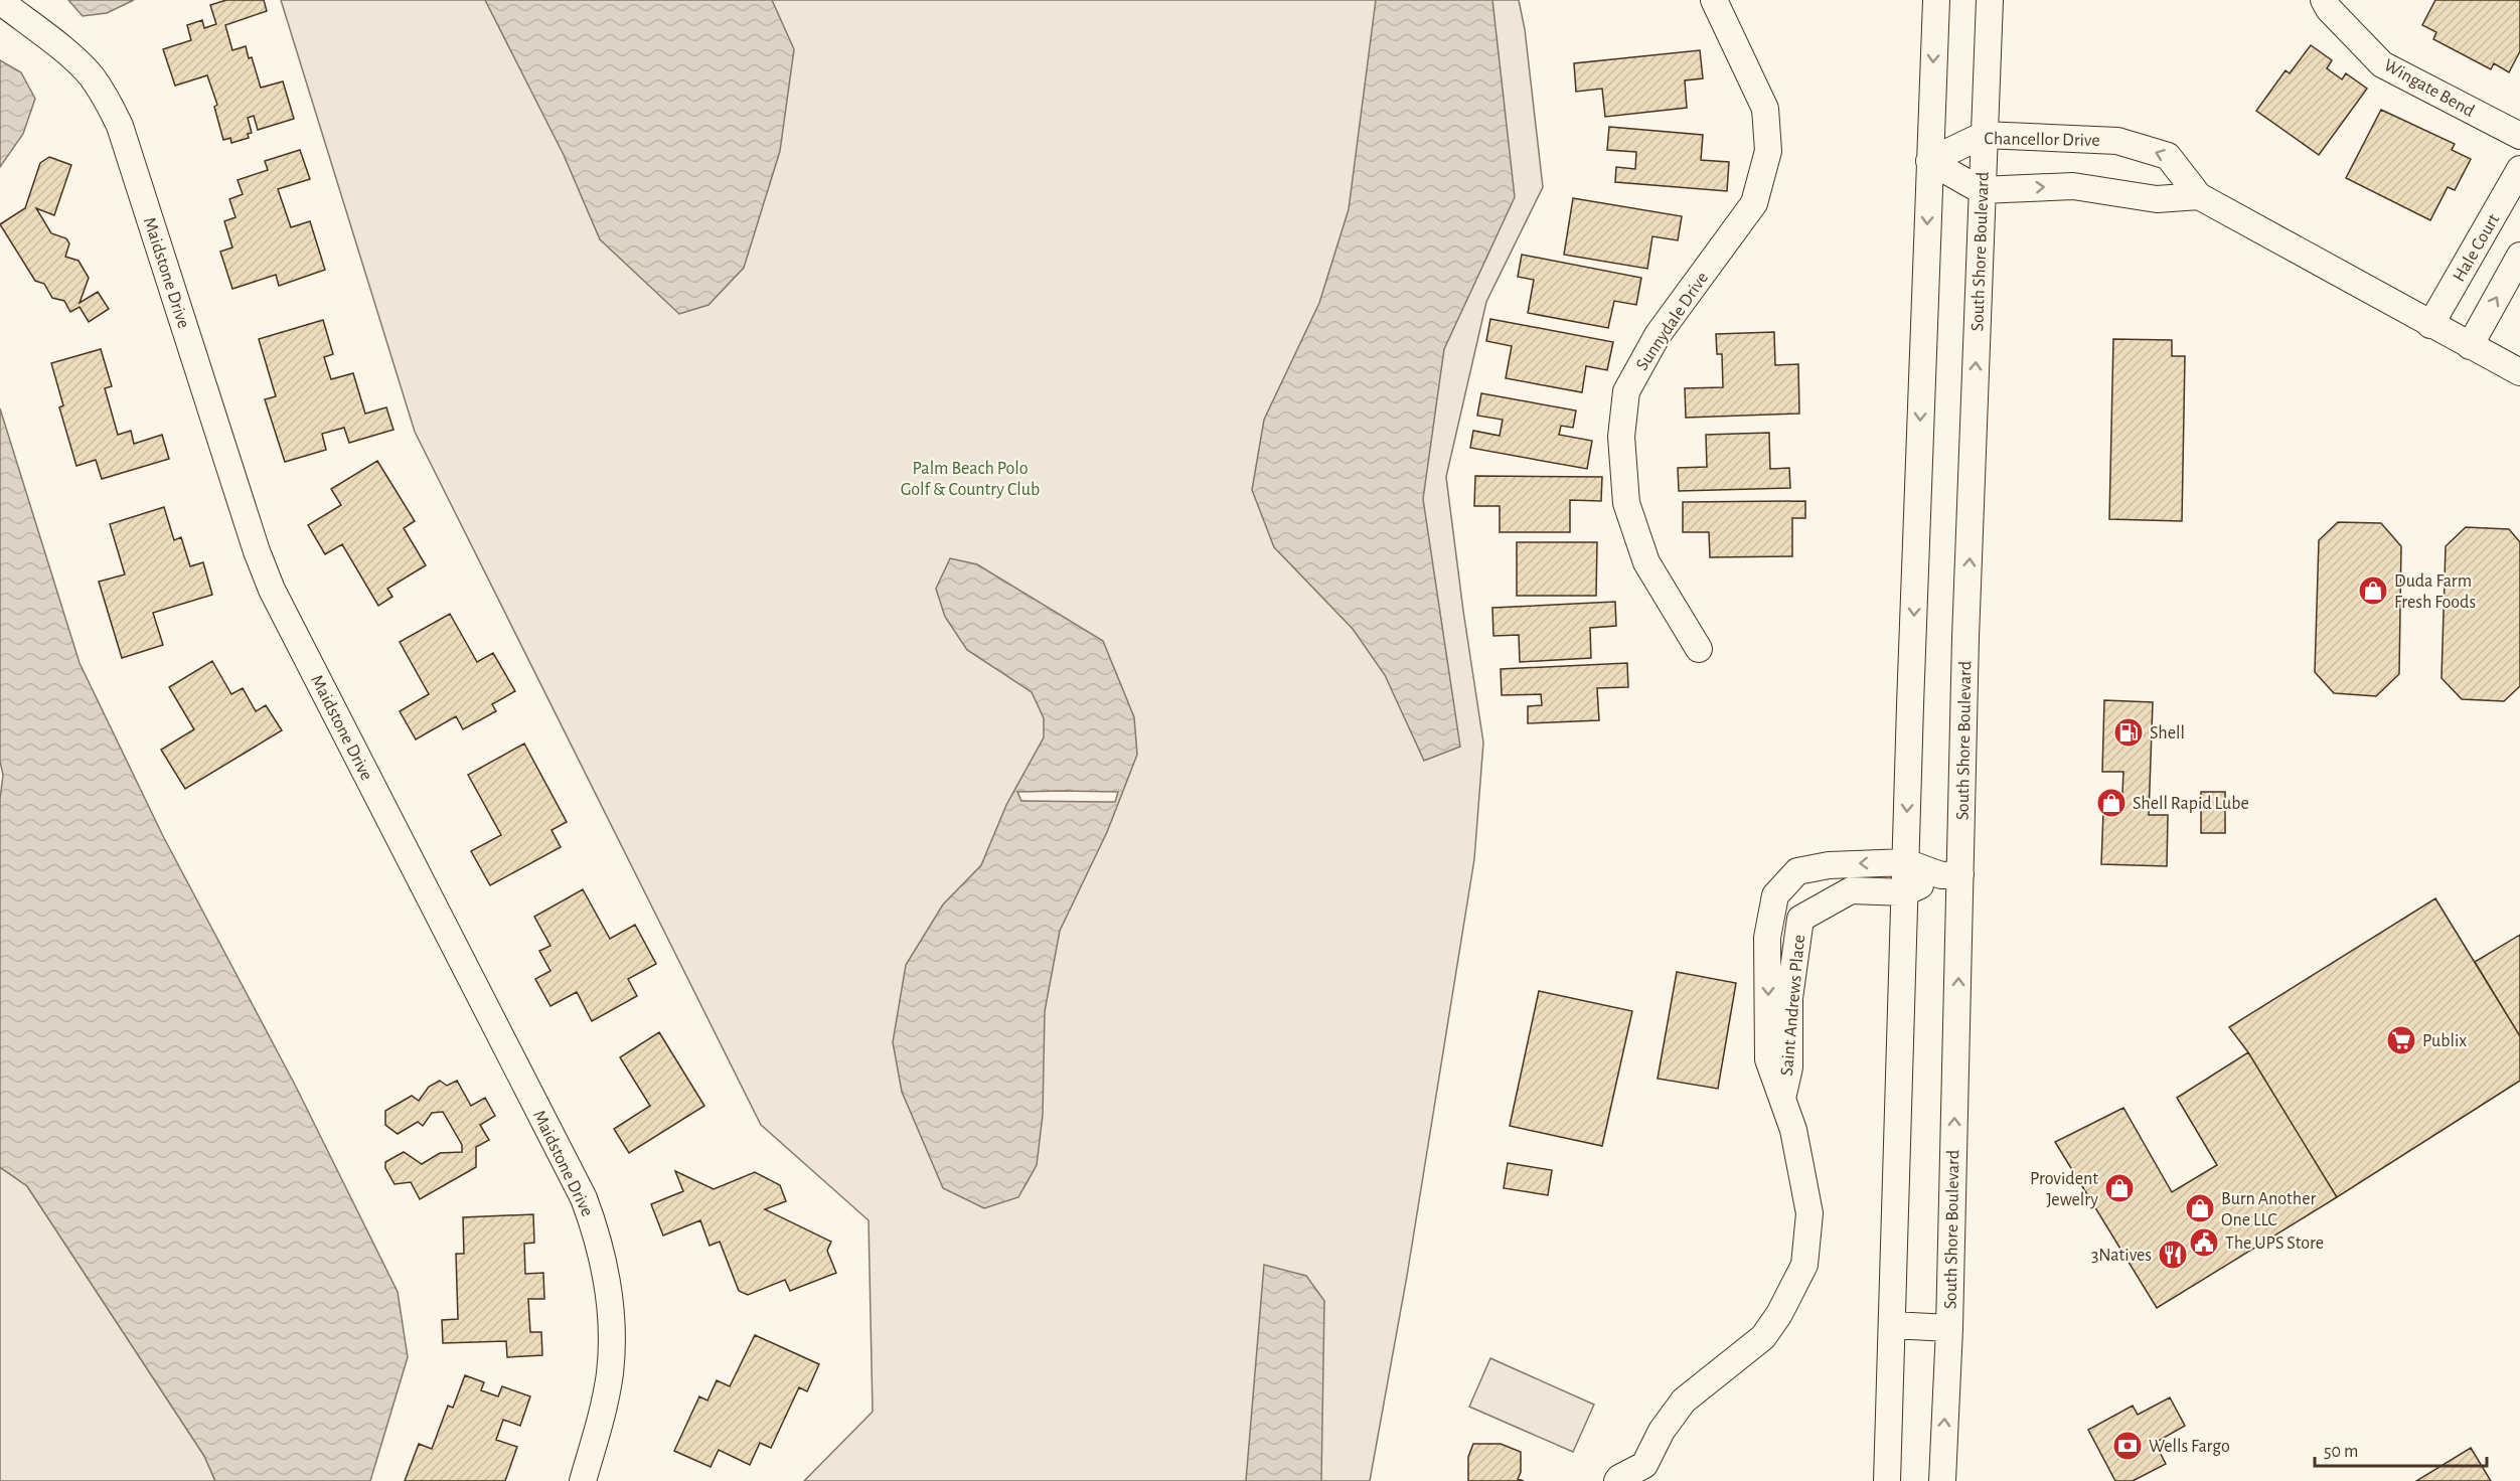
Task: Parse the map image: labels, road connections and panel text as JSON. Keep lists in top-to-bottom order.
{
  "streets": {
    "street": [
      "Wingate Bend",
      "Chancellor Drive",
      "Hale Court",
      "South Shore Boulevard",
      "Maidstone Drive",
      "Sunnydale Drive",
      "Saint Andrews Place"
    ]
  },
  "crossings": [
    ["Chancellor Drive", "Hale Court"],
    ["Chancellor Drive", "South Shore Boulevard"],
    ["South Shore Boulevard", "Saint Andrews Place"]
  ],
  "parks": ["Palm Beach Polo Golf & Country Club"],
  "places": {
    "shop": [
      "Duda Farm Fresh Foods",
      "Shell Rapid Lube",
      "Provident Jewelry",
      "Burn Another One LLC"
    ],
    "fuel station": ["Shell"],
    "supermarket": ["Publix"],
    "public building": ["The UPS Store"],
    "restaurant": ["3Natives"],
    "bank": ["Wells Fargo"]
  },
  "scale_bar": "50 m"
}
